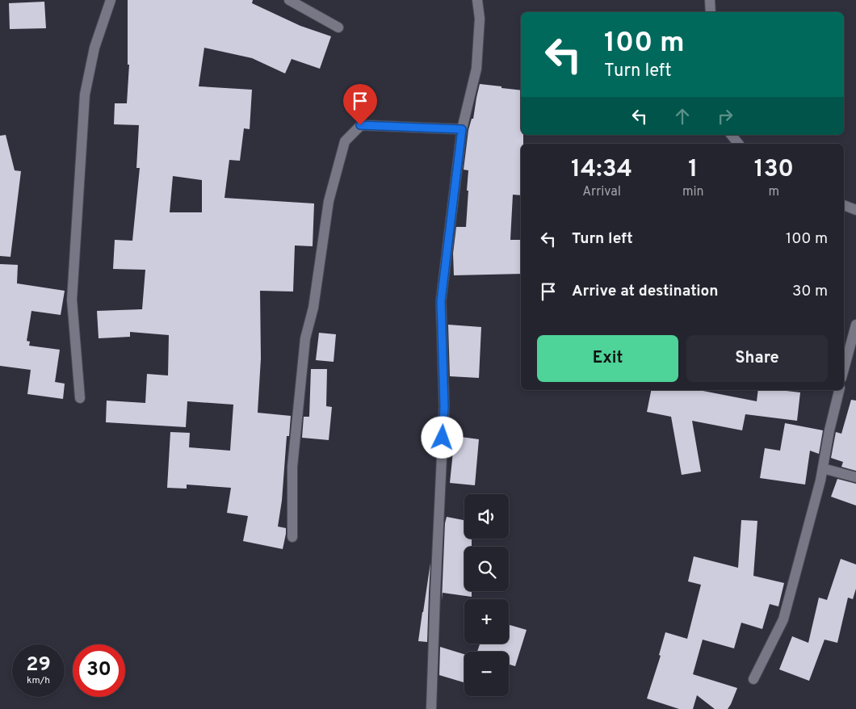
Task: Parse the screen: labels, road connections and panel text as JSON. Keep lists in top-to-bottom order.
{
  "page": {
    "turn": ["100 m", "Turn left"],
    "eta": [
      "14:34",
      "Arrival",
      "1",
      "min",
      "130",
      "m"
    ],
    "list": [
      {
        "name": "Turn left",
        "value": "100 m"
      },
      {
        "name": "Arrive at destination",
        "value": "30 m"
      }
    ],
    "buttons": ["Exit", "Share"],
    "map_buttons": ["+", "−"],
    "speed": "29 km/h",
    "limit": "30"
  }
}
